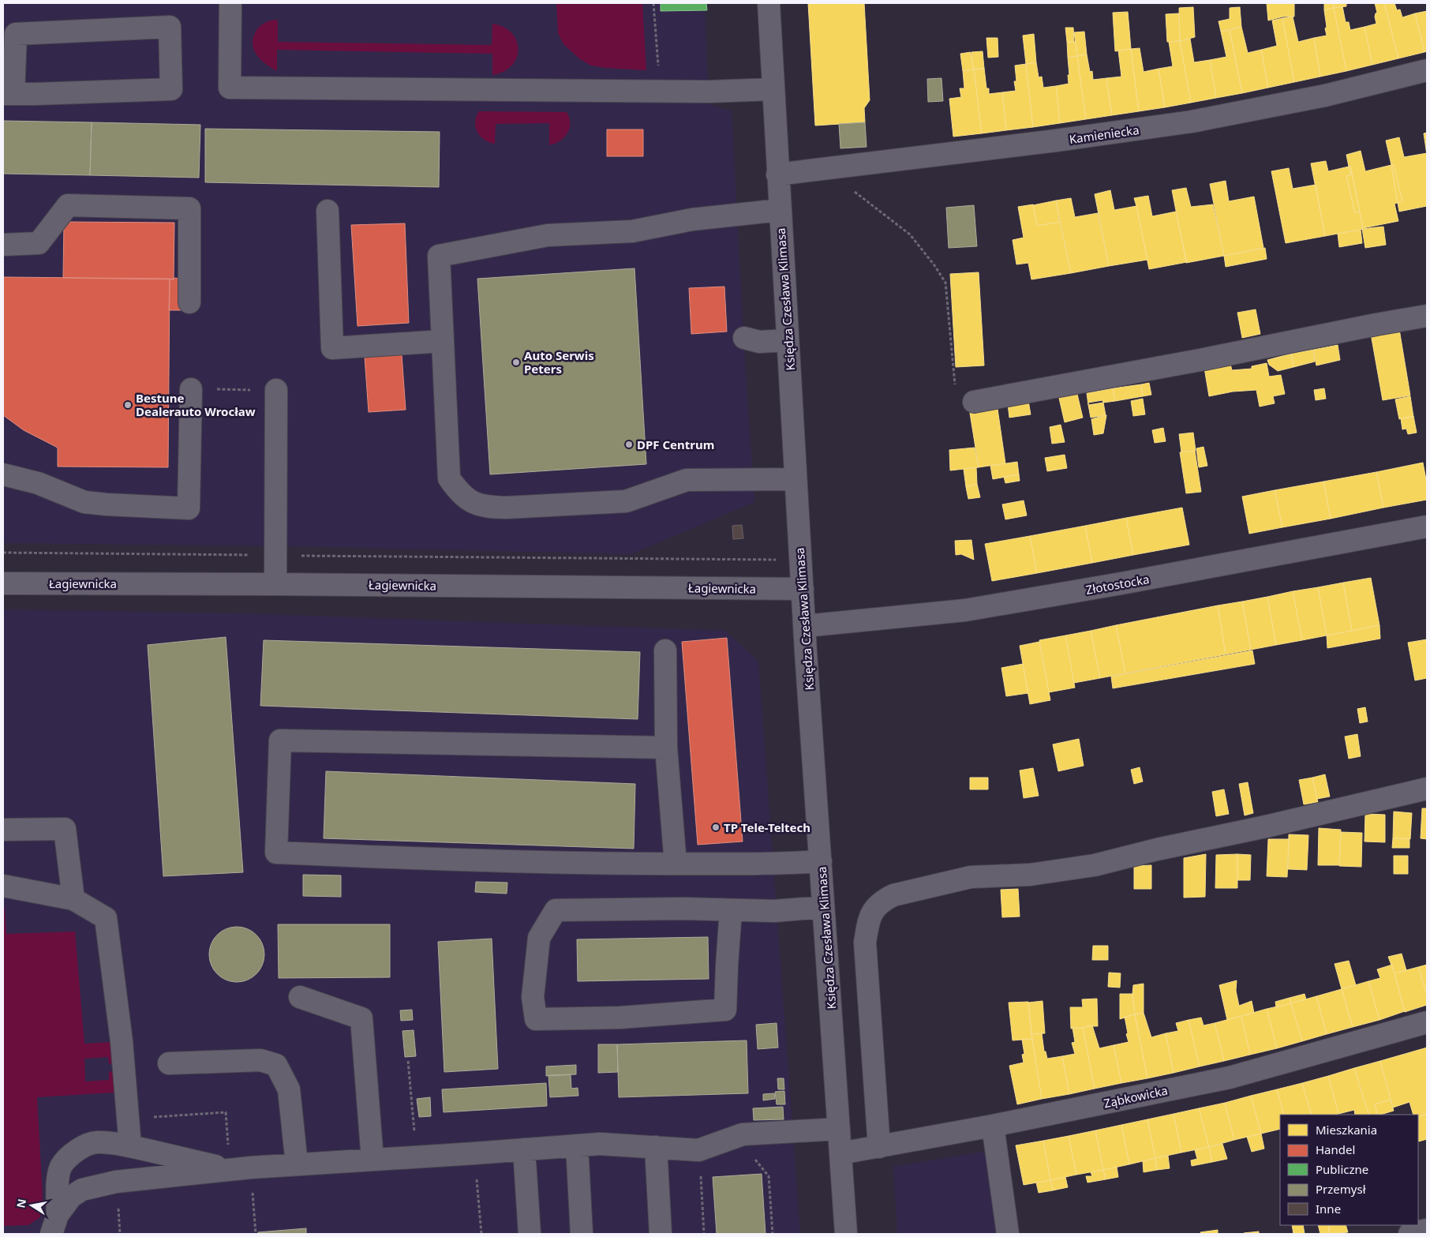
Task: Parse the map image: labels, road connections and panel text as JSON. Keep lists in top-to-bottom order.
{
  "streets": {
    "street": [
      "Kamieniecka",
      "Księdza Czesława Klimasa",
      "Łagiewnicka",
      "Złotostocka",
      "Ząbkowicka"
    ]
  },
  "crossings": [
    ["Kamieniecka", "Księdza Czesława Klimasa"],
    ["Księdza Czesława Klimasa", "Łagiewnicka"],
    ["Księdza Czesława Klimasa", "Złotostocka"],
    ["Księdza Czesława Klimasa", "Ząbkowicka"]
  ],
  "places": [
    "Auto Serwis Peters",
    "Bestune Dealerauto Wrocław",
    "DPF Centrum",
    "TP Tele-Teltech"
  ],
  "legend": [
    "Mieszkania",
    "Handel",
    "Publiczne",
    "Przemysł",
    "Inne"
  ],
  "north": "left"
}
